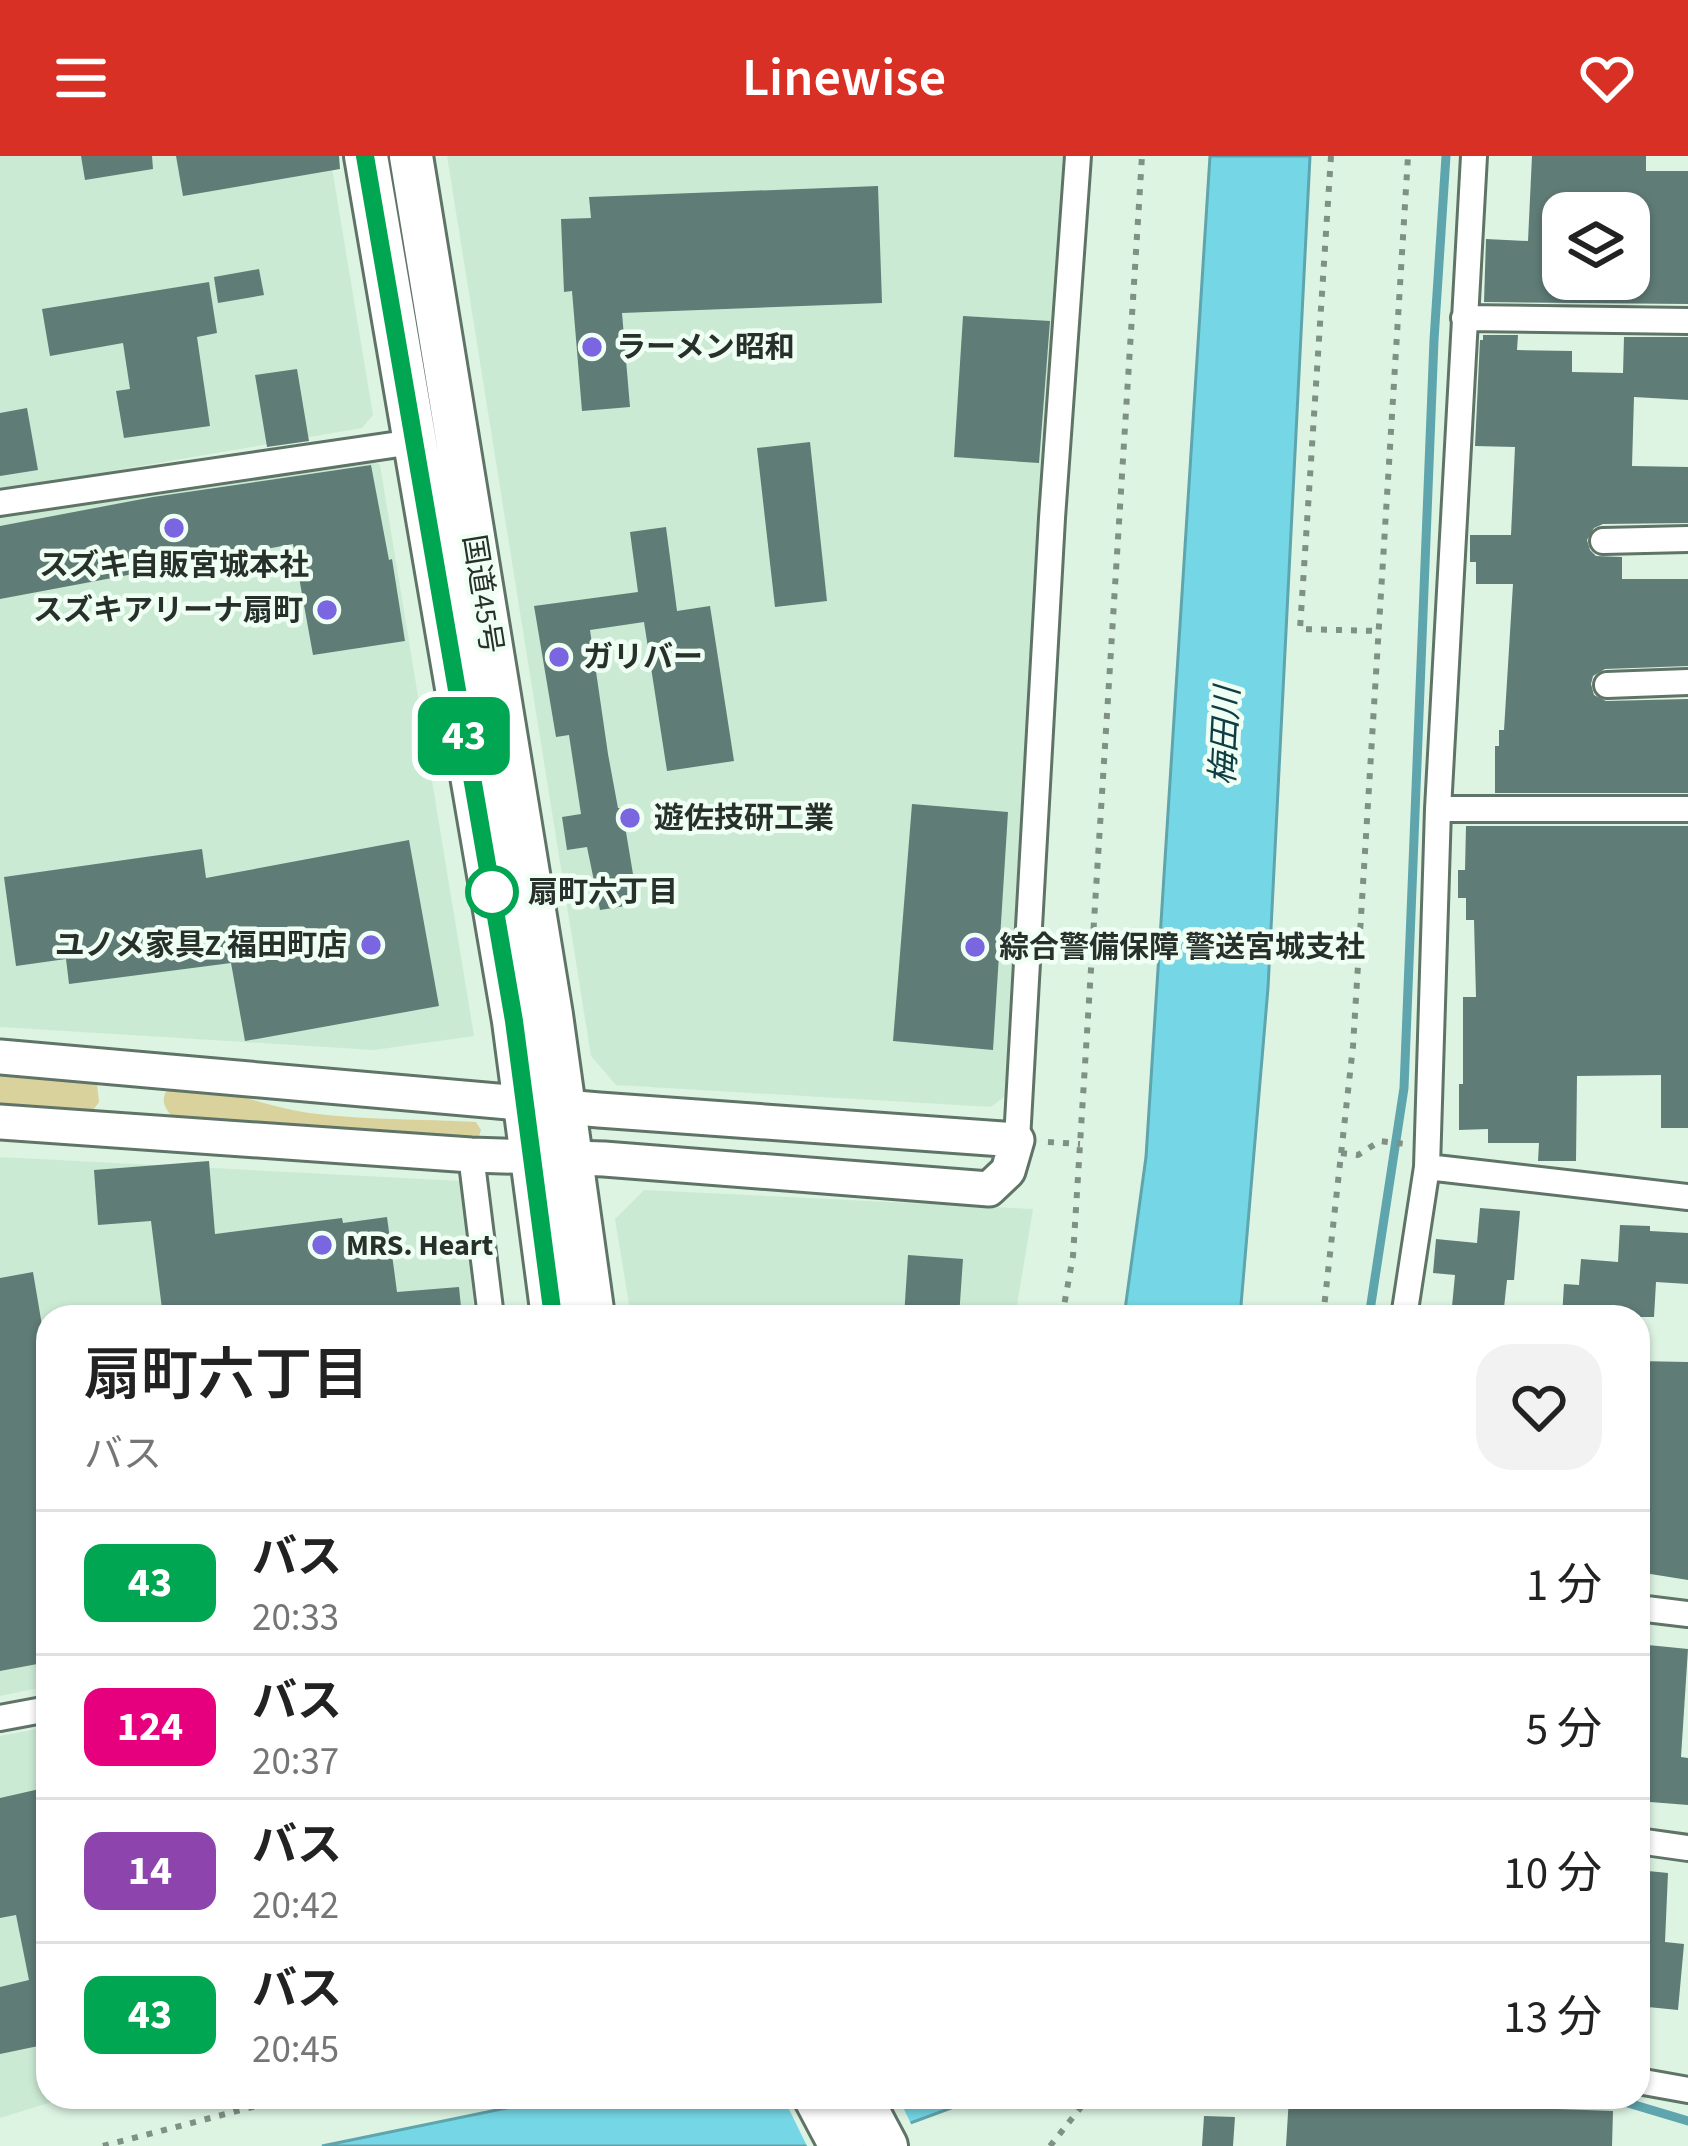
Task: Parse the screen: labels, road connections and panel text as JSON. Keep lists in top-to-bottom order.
{
  "streets": {
    "highway": ["国道45号"]
  },
  "water": ["梅田川"],
  "places": [
    "ラーメン昭和",
    "スズキ自販宮城本社",
    "スズキアリーナ扇町",
    "ガリバー",
    "遊佐技研工業",
    "扇町六丁目",
    "ユノメ家具Z 福田町店",
    "綜合警備保障 警送宮城支社",
    "MRS. Heart"
  ],
  "lines": ["bus line 43"],
  "page": {
    "header": "Linewise",
    "on_map": "43",
    "heading": ["扇町六丁目", "バス"],
    "list": [
      {
        "mark": "43",
        "name": "バス",
        "note": "20:33",
        "value": "1 分"
      },
      {
        "mark": "124",
        "name": "バス",
        "note": "20:37",
        "value": "5 分"
      },
      {
        "mark": "14",
        "name": "バス",
        "note": "20:42",
        "value": "10 分"
      },
      {
        "mark": "43",
        "name": "バス",
        "note": "20:45",
        "value": "13 分"
      }
    ]
  }
}
